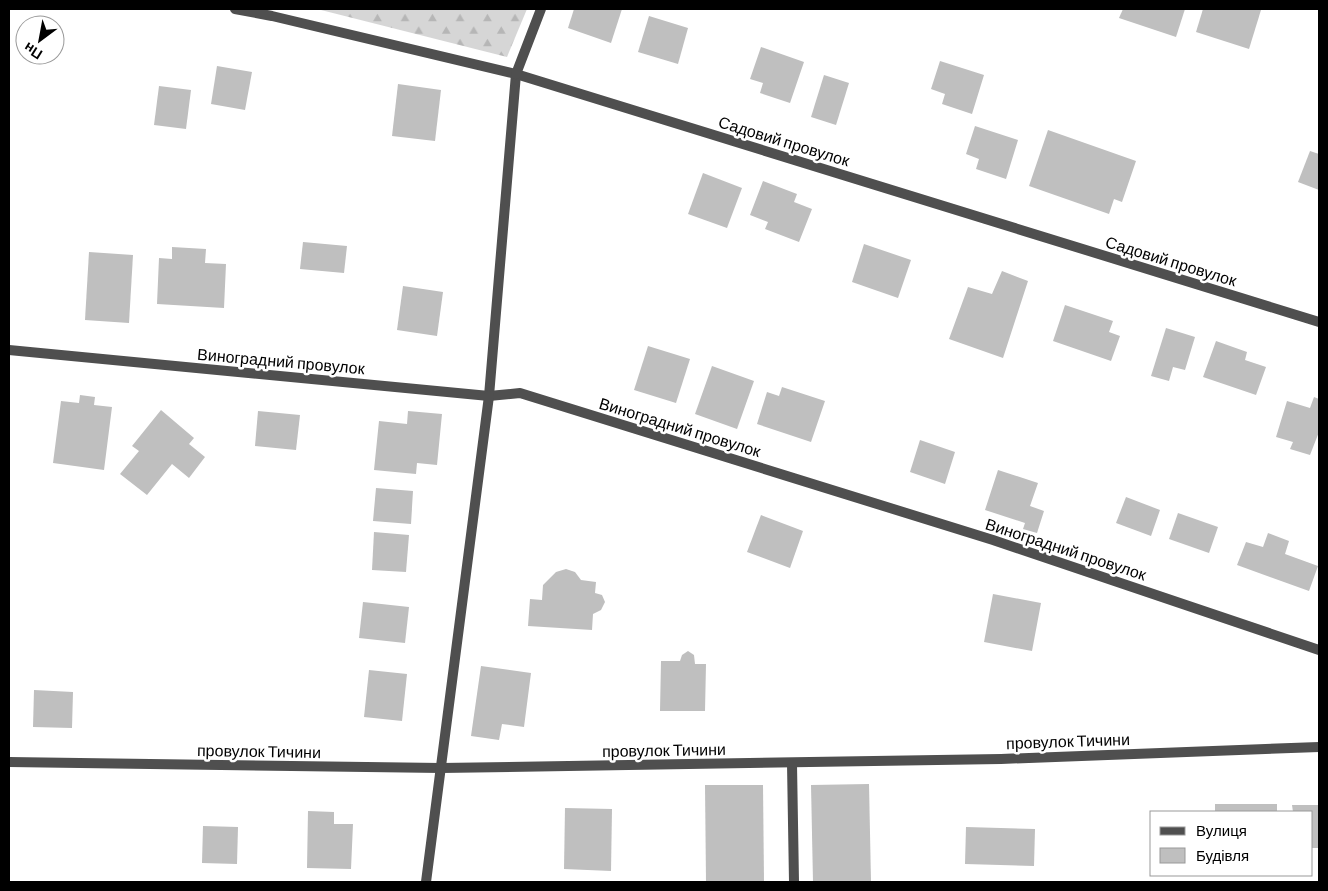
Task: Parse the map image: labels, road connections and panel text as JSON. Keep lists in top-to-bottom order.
{
  "streets": {
    "street": ["Садовий провулок", "Виноградний провулок", "провулок Тичини"]
  },
  "legend": ["Вулиця", "Будівля"],
  "north": "bottom left"
}
